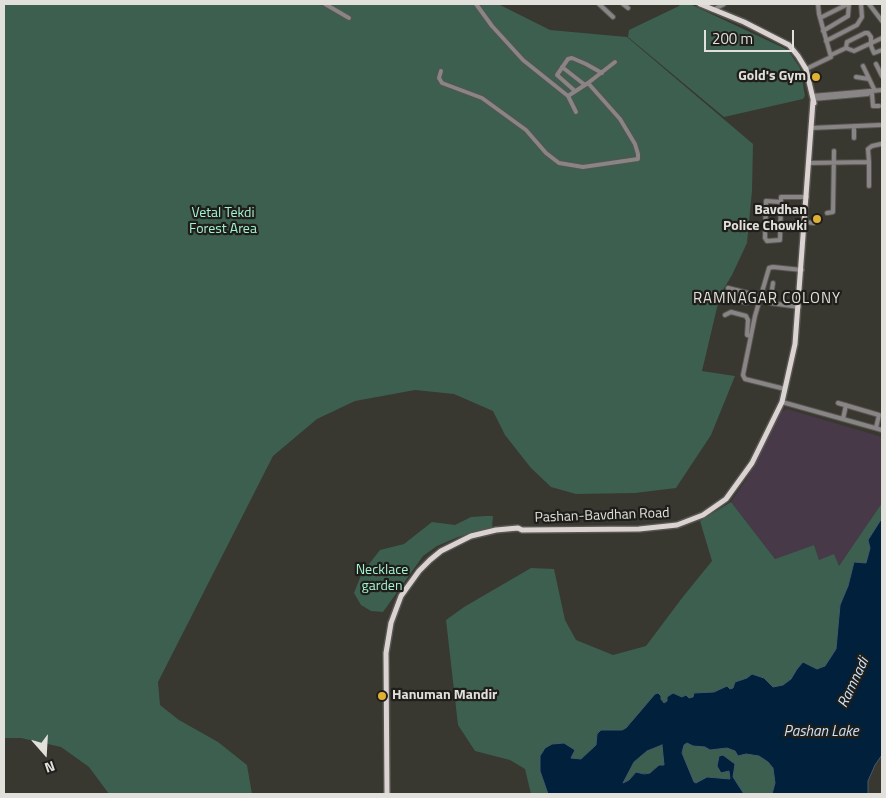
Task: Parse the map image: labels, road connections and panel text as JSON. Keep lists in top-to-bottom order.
{
  "streets": {
    "main road": ["Pashan-Bavdhan Road"]
  },
  "districts": ["RAMNAGAR COLONY"],
  "water": ["Ramnadi", "Pashan Lake"],
  "parks": ["Vetal Tekdi Forest Area", "Necklace garden"],
  "places": ["Gold's Gym", "Bavdhan Police Chowki", "Hanuman Mandir"],
  "scale_bar": "200 m",
  "north": "bottom"
}
